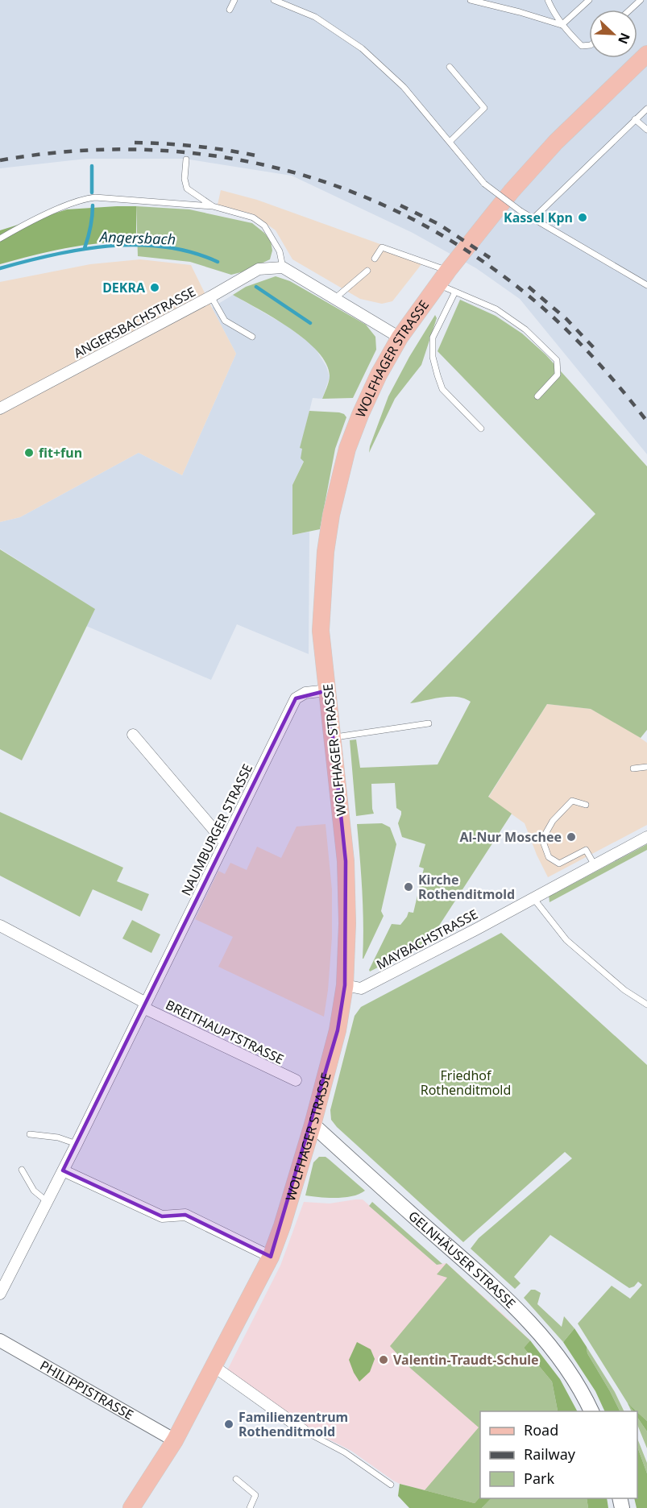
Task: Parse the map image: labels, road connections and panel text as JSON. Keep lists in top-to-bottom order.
{
  "streets": {
    "main road": ["WOLFHAGER STRASSE", "GELNHÄUSER STRASSE"],
    "street": [
      "ANGERSBACHSTRASSE",
      "NAUMBURGER STRASSE",
      "MAYBACHSTRASSE",
      "BREITHAUPTSTRASSE",
      "PHILIPPISTRASSE"
    ]
  },
  "crossings": [
    ["WOLFHAGER STRASSE", "NAUMBURGER STRASSE"],
    ["WOLFHAGER STRASSE", "MAYBACHSTRASSE"],
    ["WOLFHAGER STRASSE", "GELNHÄUSER STRASSE"],
    ["WOLFHAGER STRASSE", "PHILIPPISTRASSE"],
    ["NAUMBURGER STRASSE", "BREITHAUPTSTRASSE"]
  ],
  "water": ["Angersbach"],
  "parks": ["Friedhof Rothenditmold"],
  "places": [
    "Kassel Kpn",
    "DEKRA",
    "fit+fun",
    "Al-Nur Moschee",
    "Kirche Rothenditmold",
    "Valentin-Traudt-Schule",
    "Familienzentrum Rothenditmold"
  ],
  "legend": ["Road", "Railway", "Park"],
  "north": "bottom right"
}
